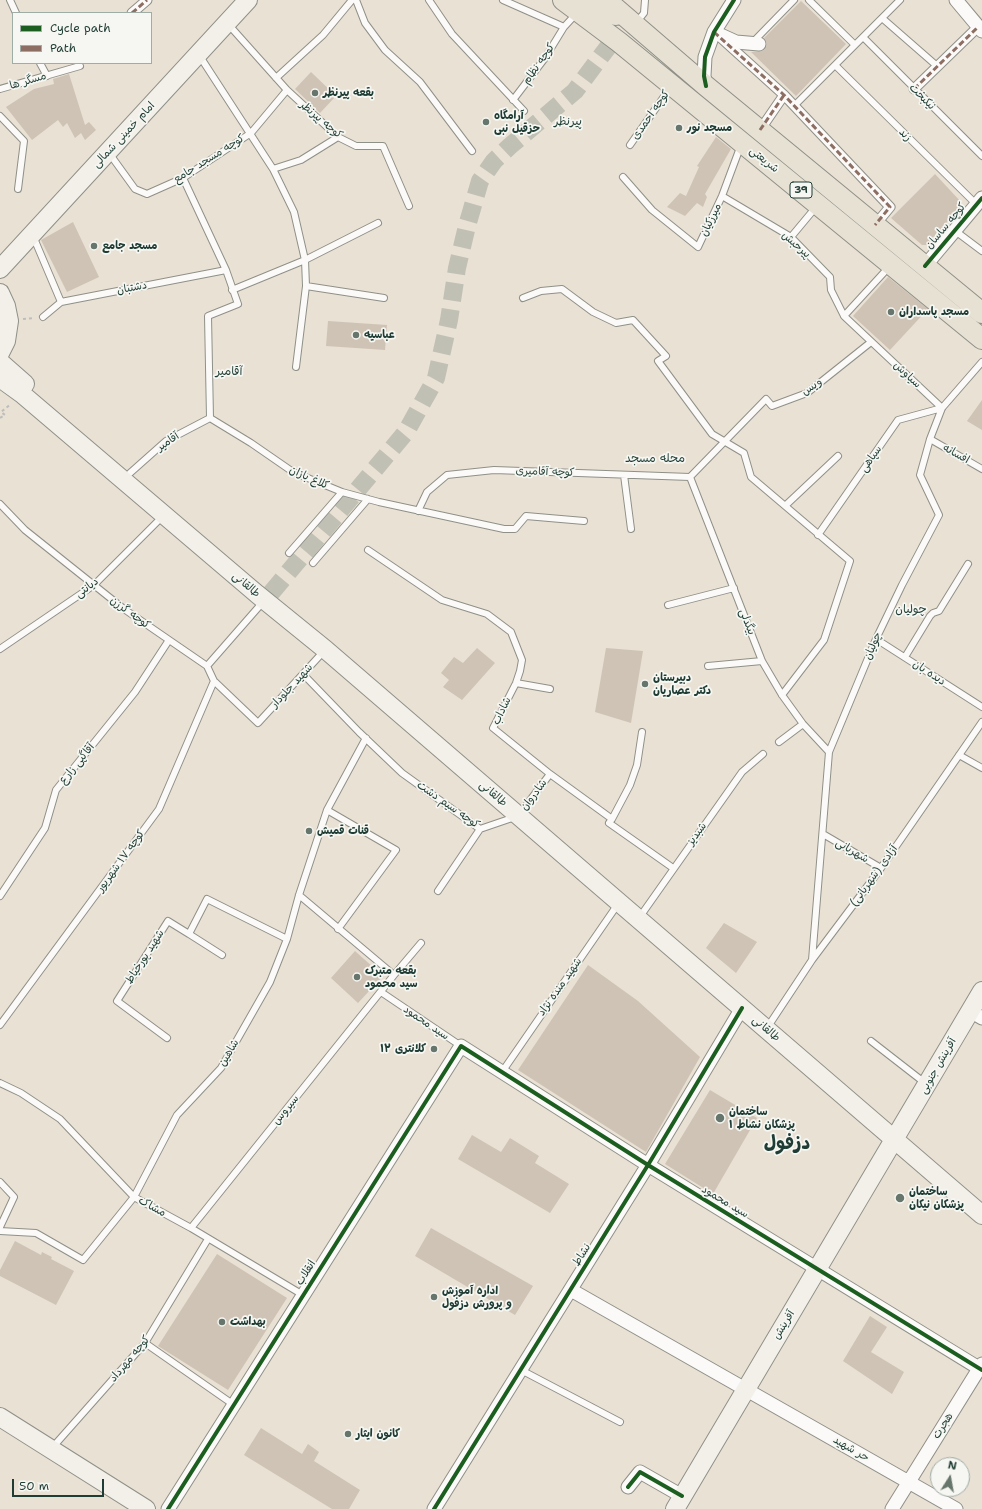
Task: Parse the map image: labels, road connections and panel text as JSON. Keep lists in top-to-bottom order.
{
  "streets": {
    "main road": [
      "امام خمینی شمالی",
      "شریعتی",
      "39",
      "طالقانی",
      "آفرینش جنوبی",
      "آفرینش"
    ],
    "street": [
      "کوچه ساسان",
      "سید محمود",
      "نشاط",
      "انقلاب",
      "هجرت",
      "حر شهید"
    ],
    "lane": [
      "کوچه نظام",
      "مسگر ها",
      "نیکبخت",
      "کوچه احمدی",
      "کوچه پیرنظر",
      "زند",
      "کوچه مسجد جامع",
      "میرزکیان",
      "پیرحبش",
      "دشتبان",
      "سیاوش",
      "ویس",
      "آقامیر",
      "افسانه",
      "سپاهی",
      "کوچه آقامیری",
      "کلاغ بازان",
      "دیانتی",
      "کوچه گرزن",
      "بیگدلی",
      "چولیان",
      "دیده بان",
      "شهید جلودار",
      "شاداب",
      "آقاگپی زارع",
      "شادروان",
      "کوچه سیم دشت",
      "شبدیز",
      "شهربانی",
      "کوچه ۱۷ شهریور",
      "آزادی (شهربانی)",
      "شهید پورخیاط",
      "شهید منده نژاد",
      "شاهین",
      "سیروس",
      "مشاک",
      "کوچه مهرداد"
    ]
  },
  "crossings": [
    ["کوچه نظام", "شریعتی"],
    ["کوچه نظام", "39"],
    ["کوچه احمدی", "شریعتی"],
    ["کوچه پیرنظر", "امام خمینی شمالی"],
    ["کوچه پیرنظر", "کوچه مسجد جامع"],
    ["امام خمینی شمالی", "کوچه مسجد جامع"],
    ["زند", "کوچه ساسان"],
    ["شریعتی", "39"],
    ["شریعتی", "میرزکیان"],
    ["شریعتی", "کوچه ساسان"],
    ["میرزکیان", "پیرحبش"],
    ["سیاوش", "ویس"],
    ["سیاوش", "سپاهی"],
    ["سیاوش", "چولیان"],
    ["آقامیر", "کلاغ بازان"],
    ["آقامیر", "طالقانی"],
    ["افسانه", "چولیان"],
    ["سپاهی", "چولیان"],
    ["کوچه آقامیری", "بیگدلی"],
    ["طالقانی", "دیانتی"],
    ["طالقانی", "شهید جلودار"],
    ["طالقانی", "شادروان"],
    ["طالقانی", "کوچه سیم دشت"],
    ["طالقانی", "شبدیز"],
    ["طالقانی", "آزادی (شهربانی)"],
    ["طالقانی", "شهید منده نژاد"],
    ["طالقانی", "آفرینش جنوبی"],
    ["طالقانی", "نشاط"],
    ["طالقانی", "آفرینش"],
    ["دیانتی", "کوچه گرزن"],
    ["کوچه گرزن", "آقاگپی زارع"],
    ["بیگدلی", "چولیان"],
    ["چولیان", "دیده بان"],
    ["چولیان", "شهربانی"],
    ["چولیان", "آزادی (شهربانی)"],
    ["شهید جلودار", "کوچه سیم دشت"],
    ["شهید جلودار", "کوچه ۱۷ شهریور"],
    ["شاداب", "شادروان"],
    ["شاداب", "شبدیز"],
    ["شادروان", "کوچه سیم دشت"],
    ["کوچه سیم دشت", "شاهین"],
    ["شهربانی", "آزادی (شهربانی)"],
    ["شهید منده نژاد", "سید محمود"],
    ["سید محمود", "سیروس"],
    ["سید محمود", "نشاط"],
    ["سید محمود", "انقلاب"],
    ["سید محمود", "آفرینش"],
    ["سید محمود", "هجرت"],
    ["شاهین", "مشاک"],
    ["آفرینش جنوبی", "آفرینش"],
    ["سیروس", "مشاک"],
    ["مشاک", "انقلاب"],
    ["مشاک", "کوچه مهرداد"],
    ["نشاط", "حر شهید"],
    ["آفرینش", "حر شهید"],
    ["هجرت", "حر شهید"]
  ],
  "districts": [
    "پیرنظر",
    "آقامیر",
    "محله مسجد",
    "چولیان",
    "دزفول"
  ],
  "places": [
    "بقعه پیرنظر",
    "آرامگاه حزقیل نبی",
    "مسجد نور",
    "مسجد جامع",
    "مسجد پاسداران",
    "عباسیه",
    "دبیرستان دکتر عصاریان",
    "قنات قمیش",
    "بقعه متبرک سید محمود",
    "کلانتری ۱۲",
    "ساختمان پزشکان نشاط ۱",
    "ساختمان پزشکان نیکان",
    "اداره آموزش و پرورش دزفول",
    "بهداشت",
    "کانون ایثار"
  ],
  "legend": ["Cycle path", "Path"],
  "scale_bar": "50 m",
  "north": "top"
}
